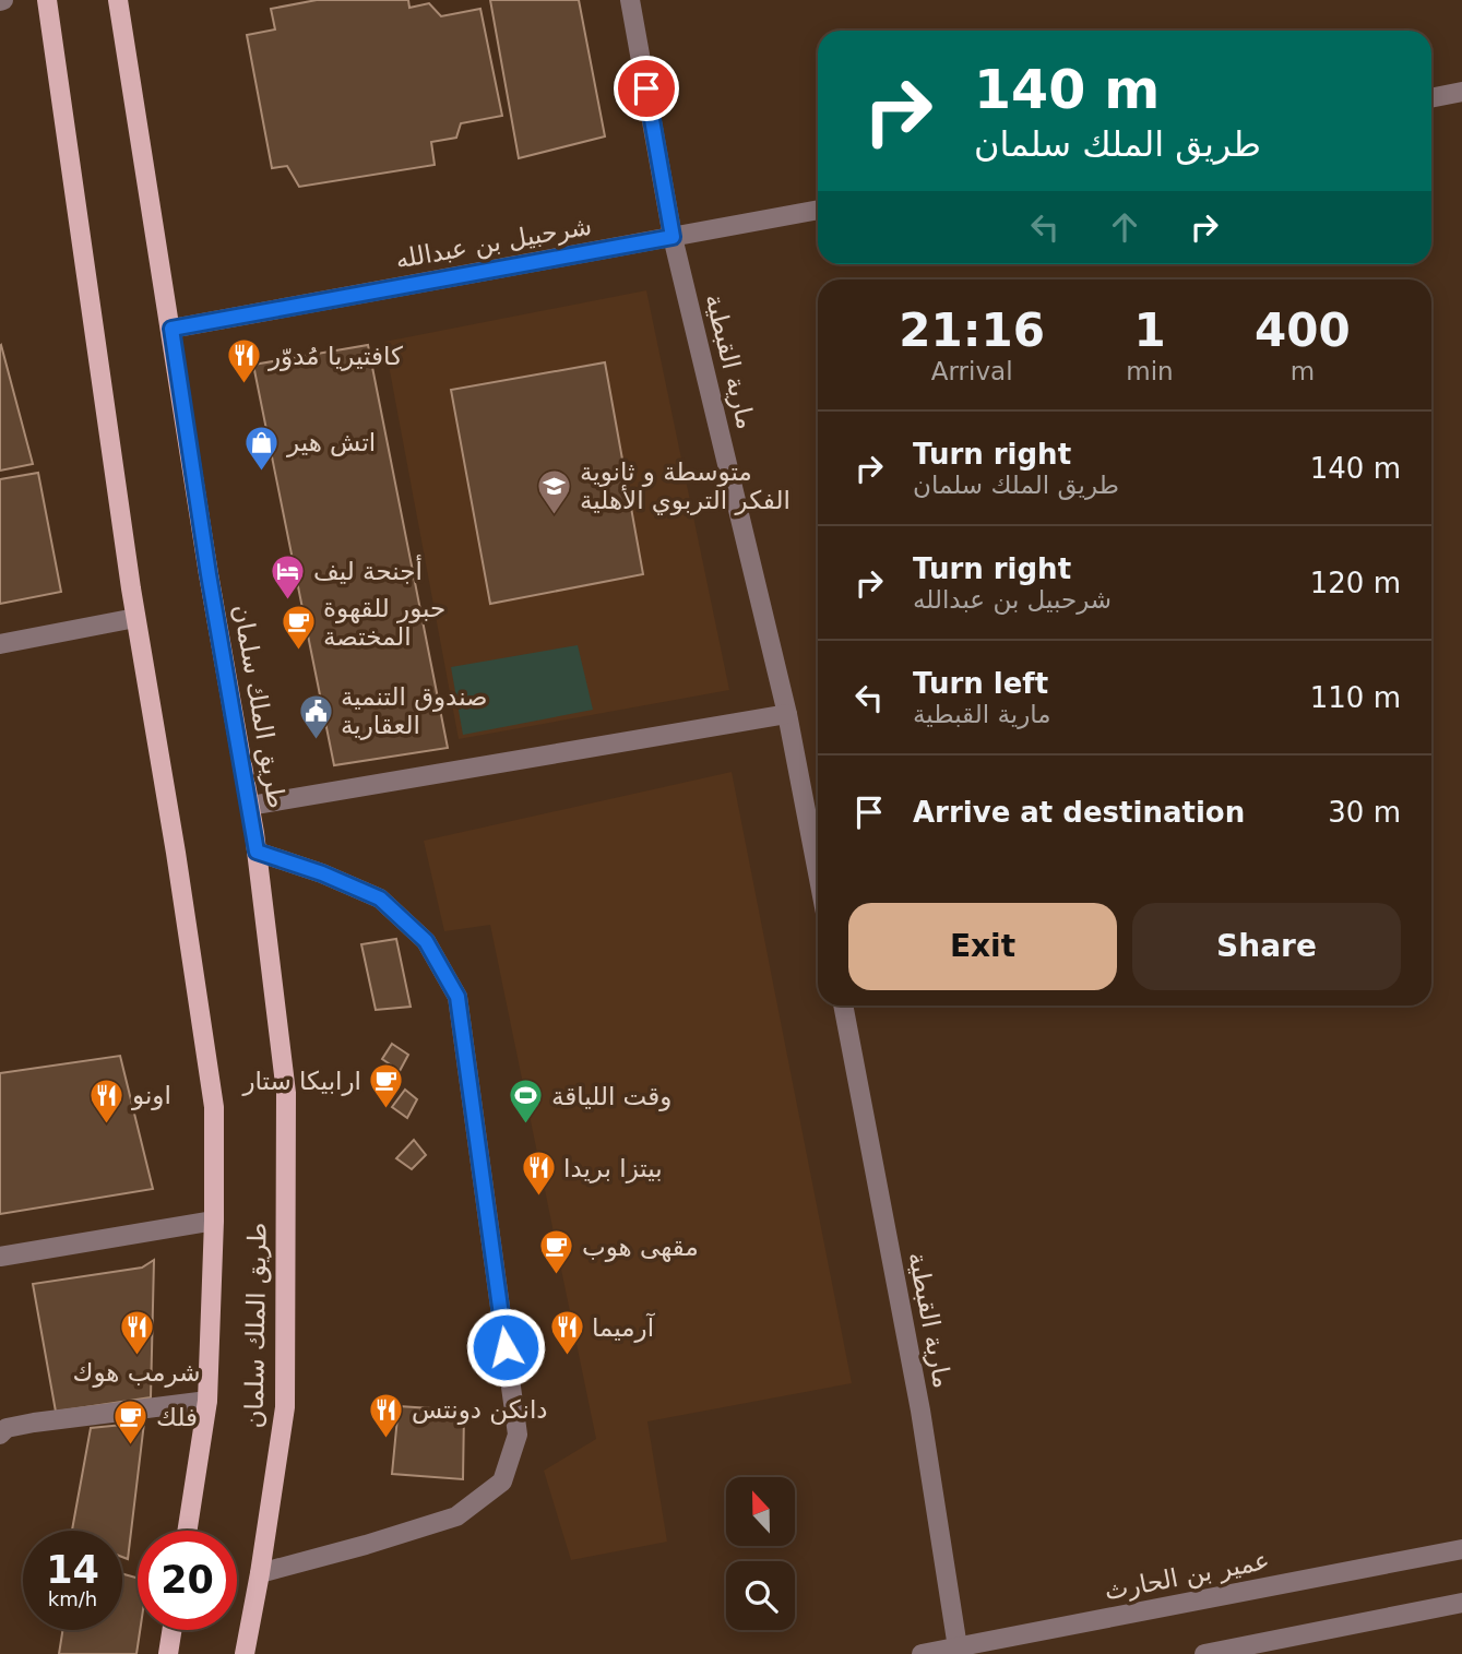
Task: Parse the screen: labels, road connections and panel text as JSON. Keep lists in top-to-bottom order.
{
  "streets": {
    "main road": ["طريق الملك سلمان"],
    "street": ["شرحبيل بن عبدالله", "مارية القبطية", "عمير بن الحارث"]
  },
  "crossings": [
    ["شرحبيل بن عبدالله", "مارية القبطية"],
    ["شرحبيل بن عبدالله", "طريق الملك سلمان"],
    ["مارية القبطية", "عمير بن الحارث"]
  ],
  "places": {
    "restaurant": [
      "كافتيريا مُدوّر",
      "اونو",
      "بيتزا بريدا",
      "شرمب هوك",
      "آرميما",
      "دانكن دونتس"
    ],
    "shop": ["اتش هير"],
    "school or university": ["متوسطة و ثانوية الفكر التربوي الأهلية"],
    "hotel": ["أجنحة ليف"],
    "cafe": [
      "حبور للقهوة المختصة",
      "ارابيكا ستار",
      "مقهى هوب",
      "فلك"
    ],
    "public building": ["صندوق التنمية العقارية"],
    "sports": ["وقت اللياقة"]
  },
  "north": "top",
  "page": {
    "turn": ["140 m", "طريق الملك سلمان"],
    "eta": [
      "21:16",
      "Arrival",
      "1",
      "min",
      "400",
      "m"
    ],
    "list": [
      {
        "name": "Turn right",
        "note": "طريق الملك سلمان",
        "value": "140 m"
      },
      {
        "name": "Turn right",
        "note": "شرحبيل بن عبدالله",
        "value": "120 m"
      },
      {
        "name": "Turn left",
        "note": "مارية القبطية",
        "value": "110 m"
      },
      {
        "name": "Arrive at destination",
        "value": "30 m"
      }
    ],
    "buttons": ["Exit", "Share"],
    "speed": "14 km/h",
    "limit": "20"
  }
}
